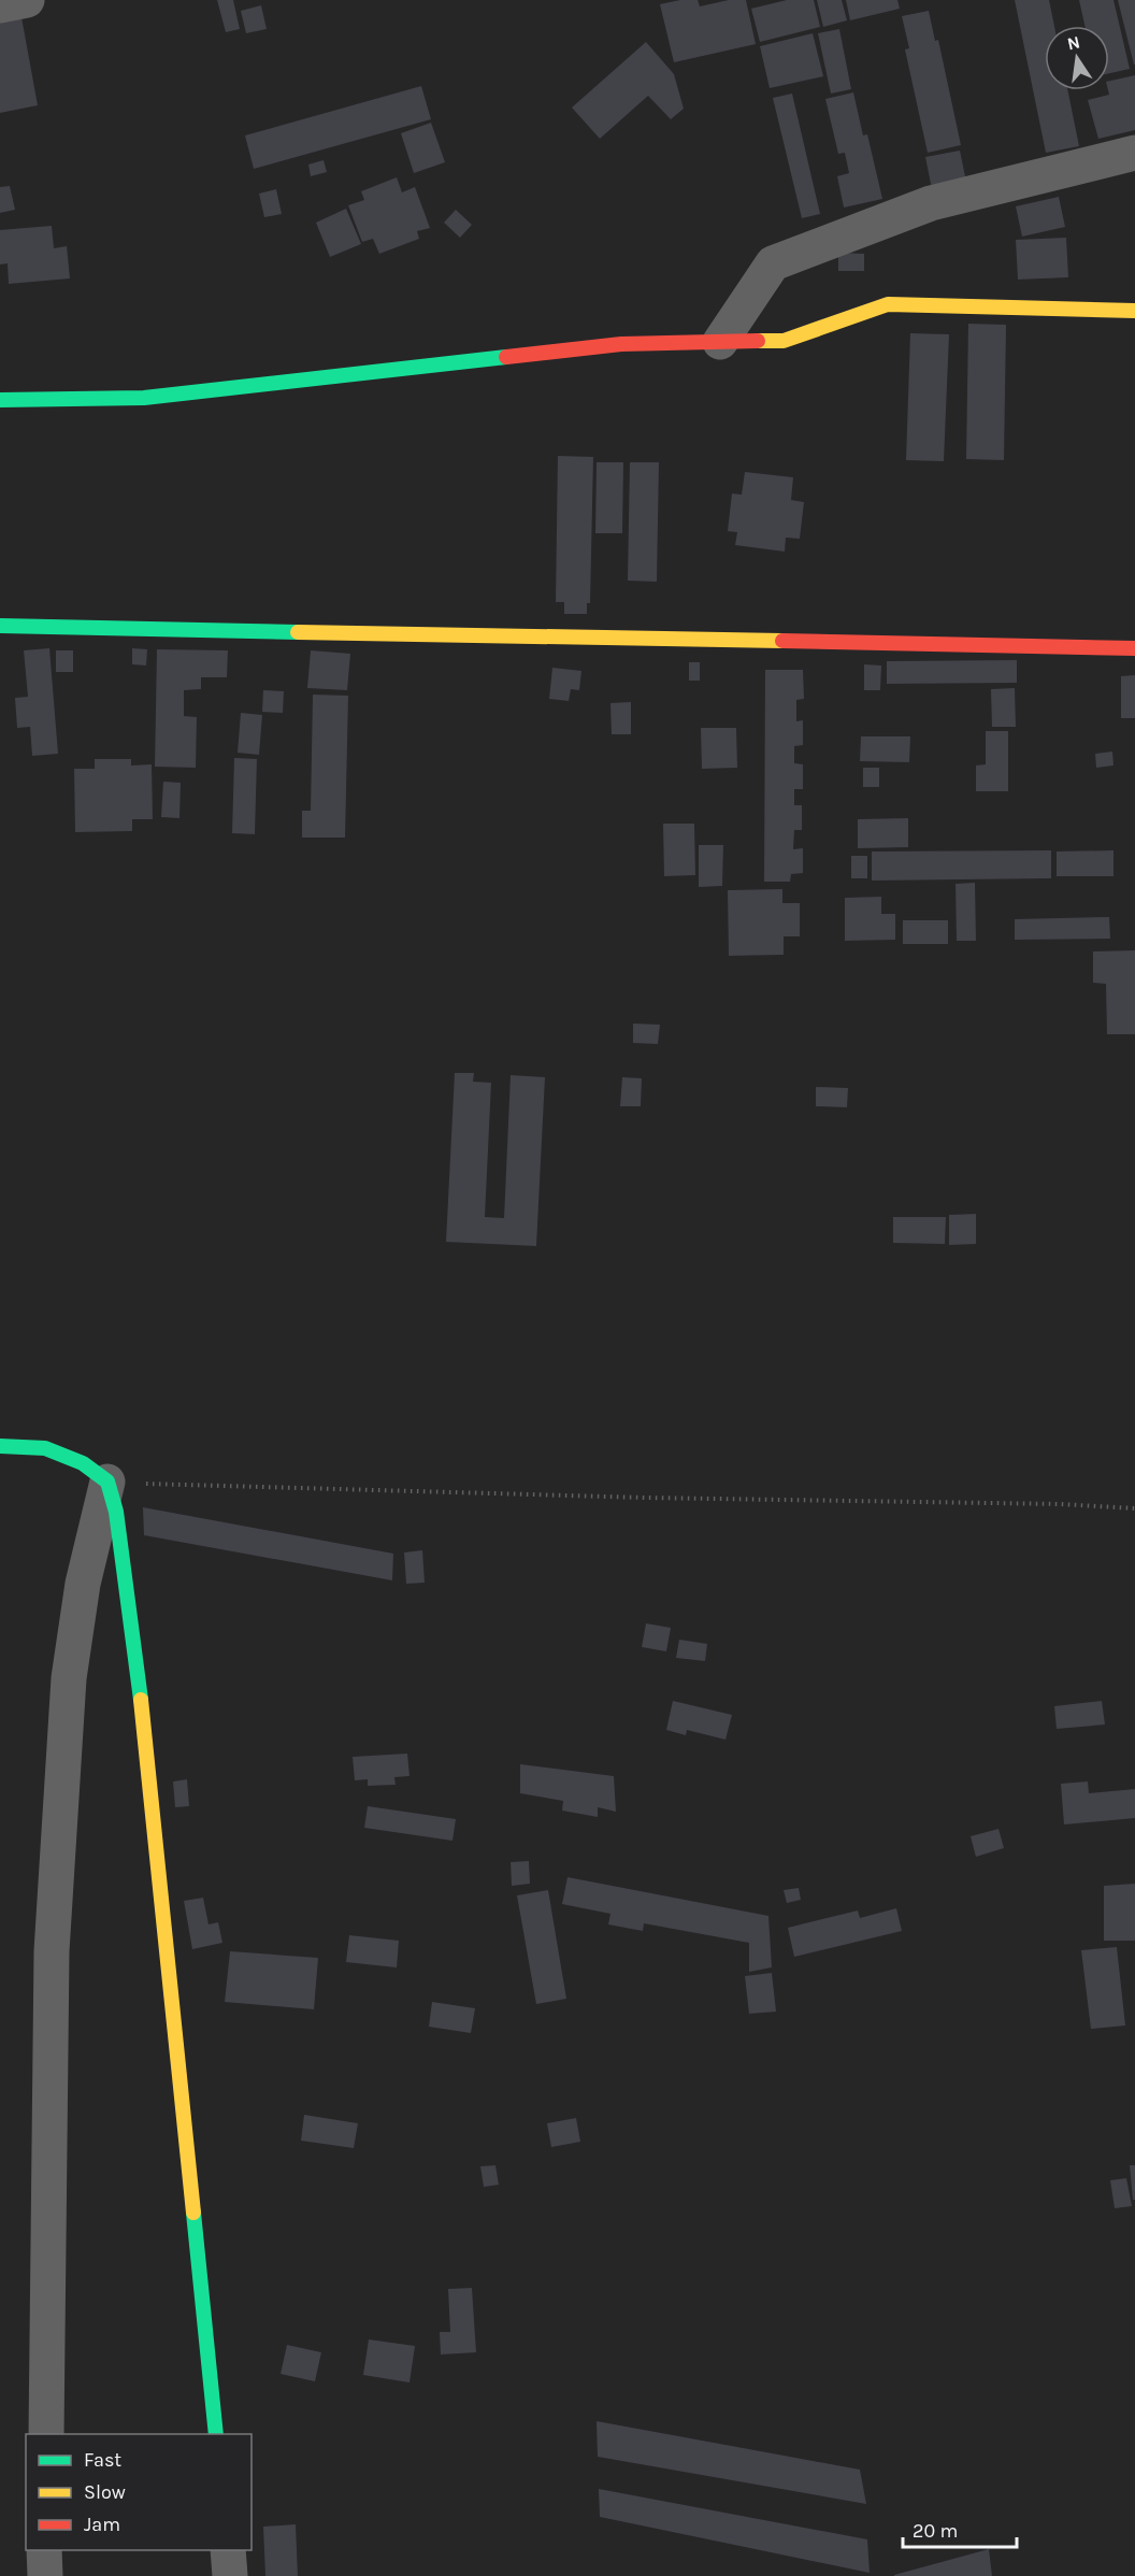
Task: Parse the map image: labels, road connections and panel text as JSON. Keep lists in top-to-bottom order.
{
  "legend": ["Fast", "Slow", "Jam"],
  "scale_bar": "20 m",
  "north": "top"
}
